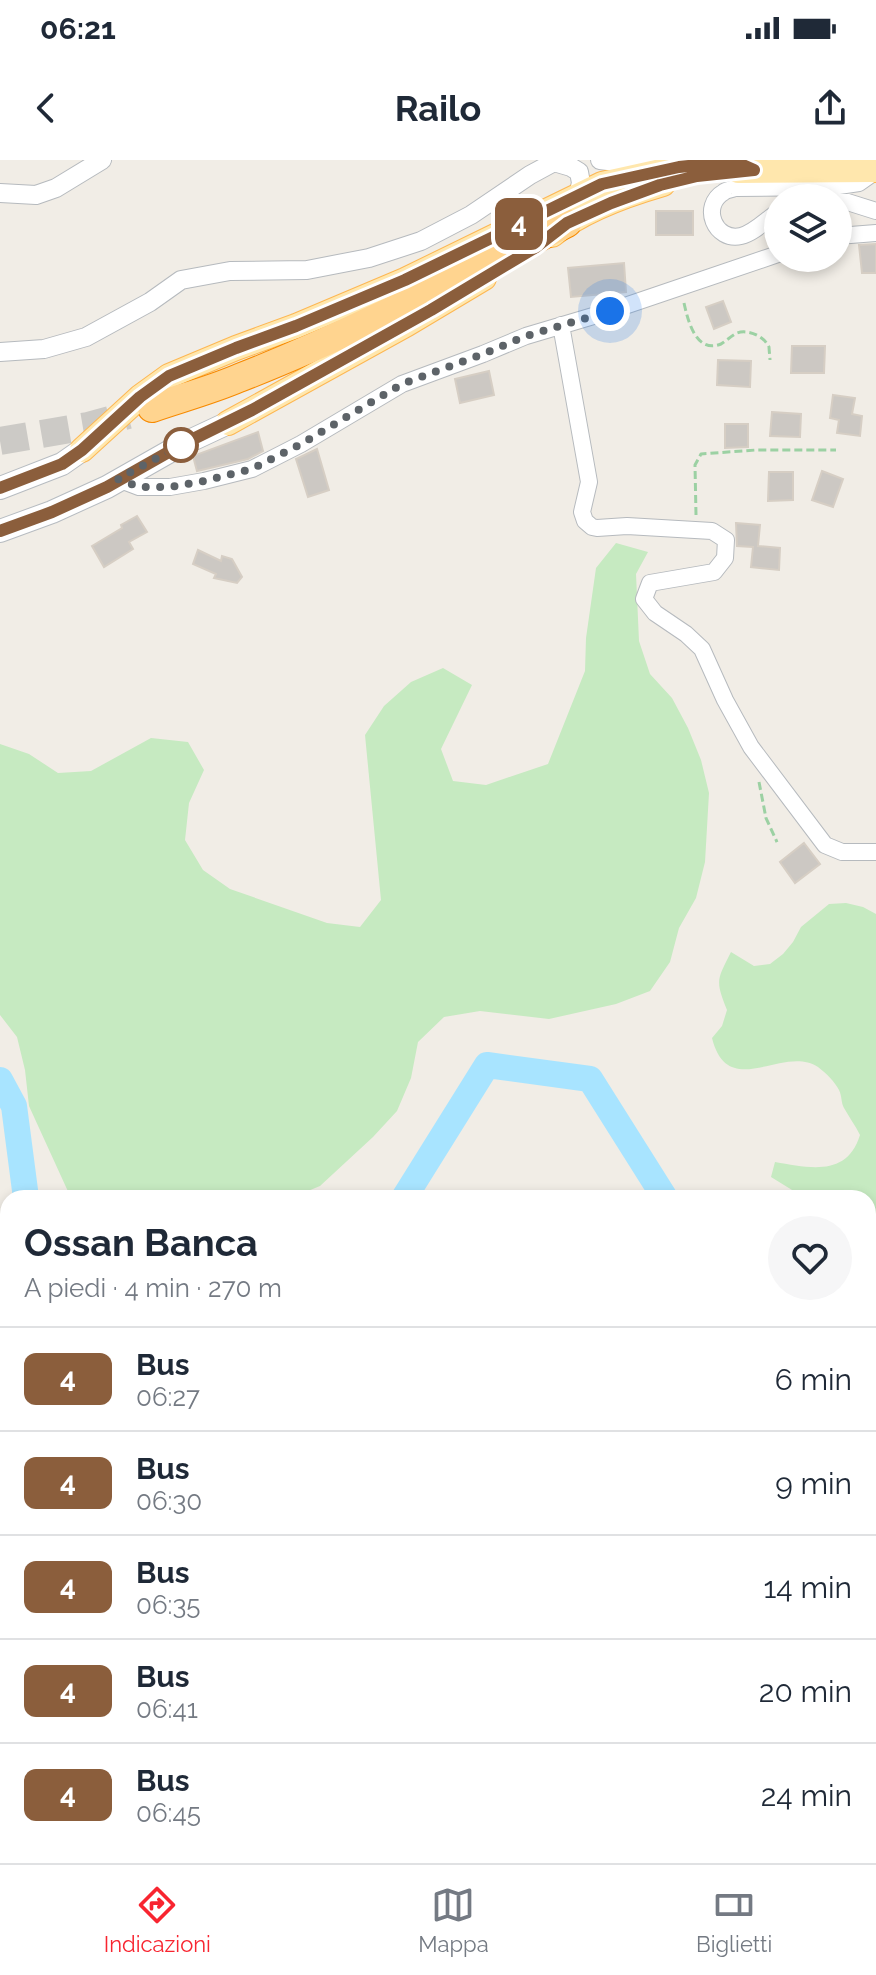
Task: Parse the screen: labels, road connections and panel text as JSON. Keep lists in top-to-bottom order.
{
  "lines": ["bus line 4"],
  "page": {
    "status": "06:21",
    "header": "Railo",
    "on_map": "4",
    "heading": ["Ossan Banca", "A piedi · 4 min · 270 m"],
    "list": [
      {
        "mark": "4",
        "name": "Bus",
        "note": "06:27",
        "value": "6 min"
      },
      {
        "mark": "4",
        "name": "Bus",
        "note": "06:30",
        "value": "9 min"
      },
      {
        "mark": "4",
        "name": "Bus",
        "note": "06:35",
        "value": "14 min"
      },
      {
        "mark": "4",
        "name": "Bus",
        "note": "06:41",
        "value": "20 min"
      },
      {
        "mark": "4",
        "name": "Bus",
        "note": "06:45",
        "value": "24 min"
      }
    ],
    "tabs": ["Indicazioni", "Mappa", "Biglietti"]
  }
}
